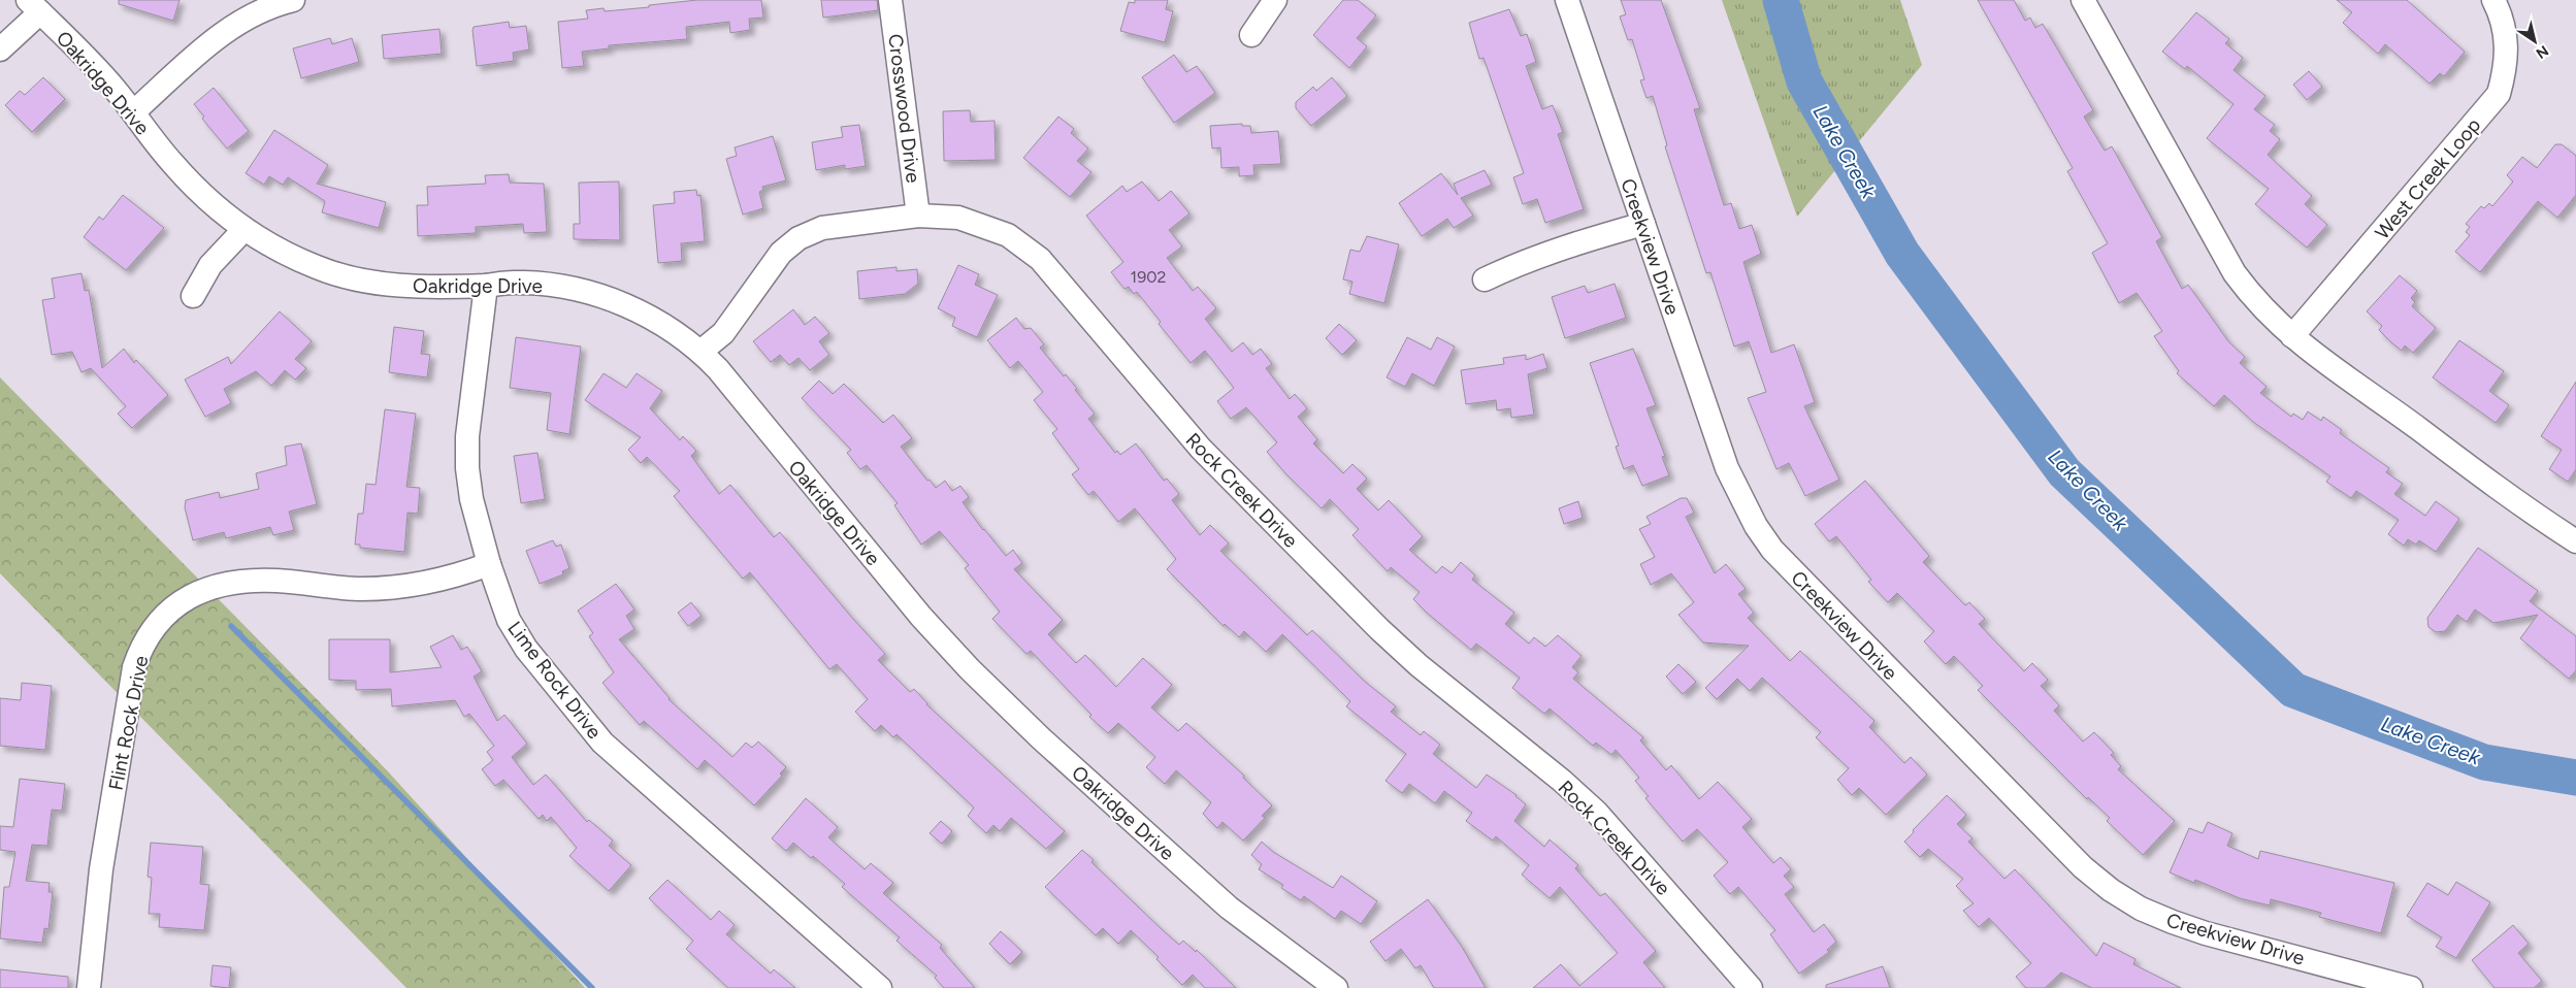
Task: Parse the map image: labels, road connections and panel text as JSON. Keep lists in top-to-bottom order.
{
  "streets": {
    "street": [
      "Oakridge Drive",
      "Crosswood Drive",
      "West Creek Loop",
      "Creekview Drive",
      "Rock Creek Drive",
      "Lime Rock Drive",
      "Flint Rock Drive"
    ]
  },
  "crossings": [
    ["Oakridge Drive", "Rock Creek Drive"],
    ["Oakridge Drive", "Lime Rock Drive"],
    ["Crosswood Drive", "Rock Creek Drive"],
    ["Lime Rock Drive", "Flint Rock Drive"]
  ],
  "water": ["Lake Creek"],
  "house_numbers": ["1902"],
  "north": "bottom right"
}
